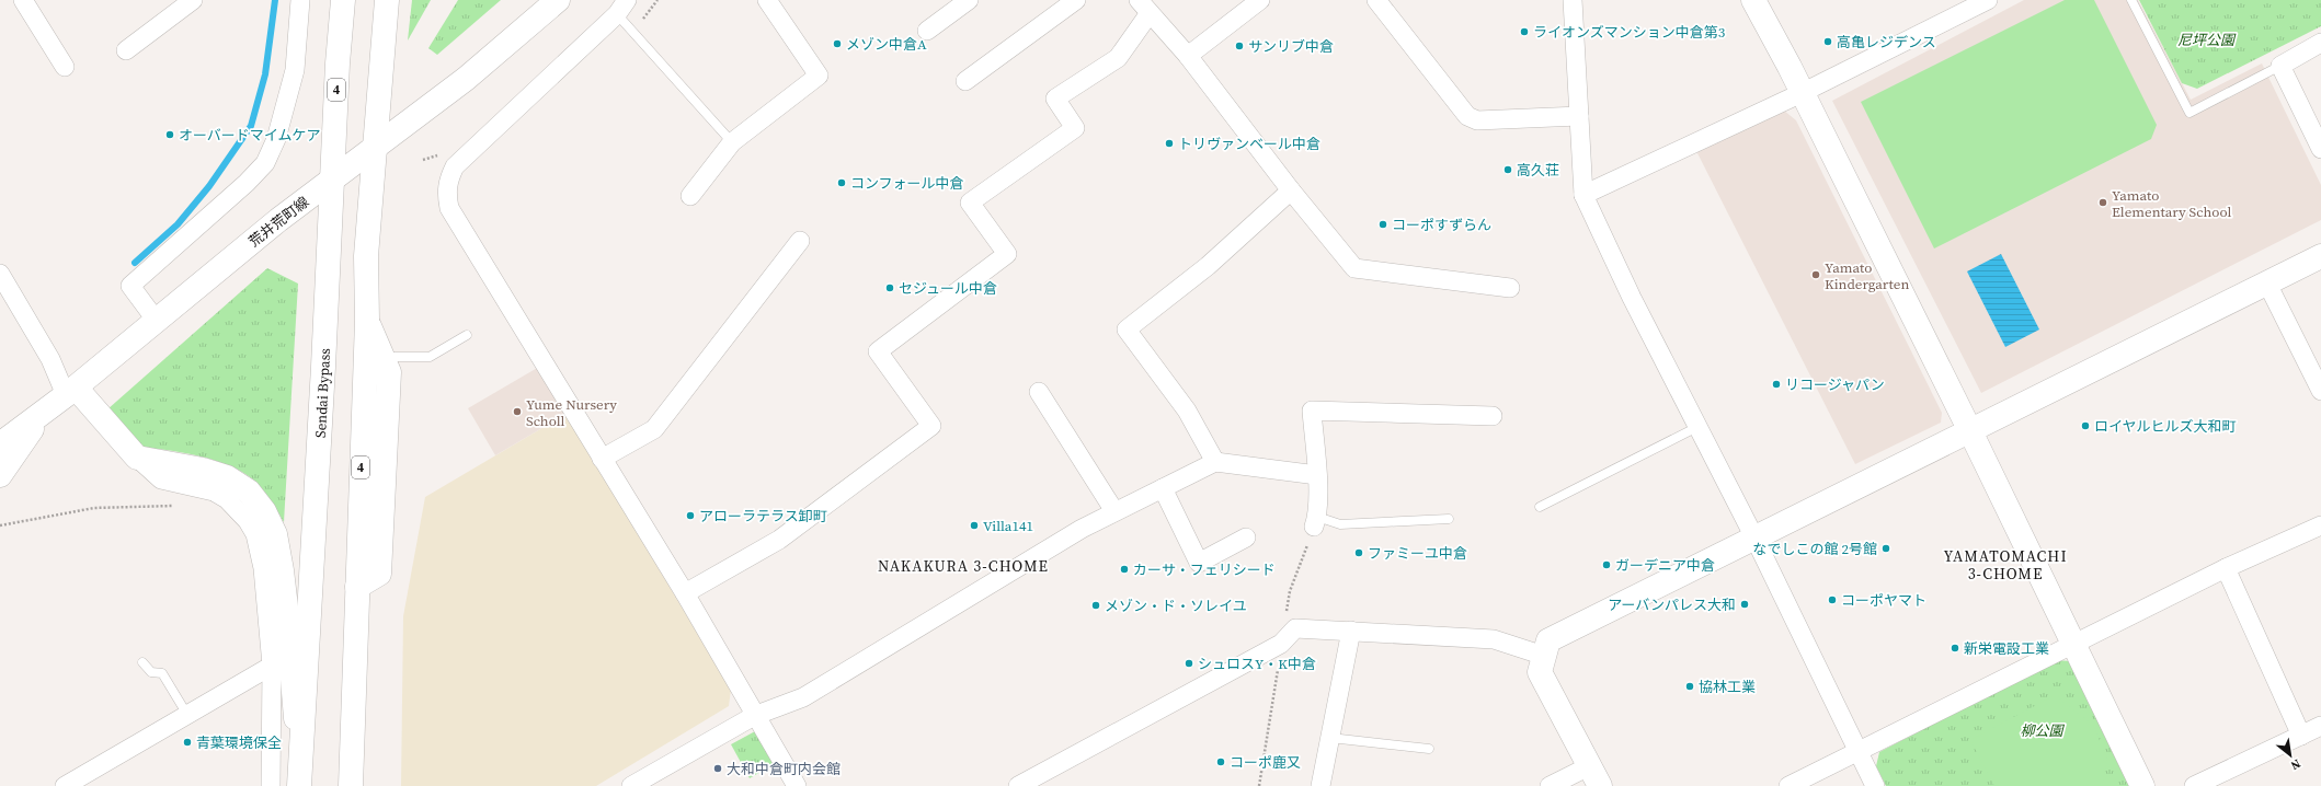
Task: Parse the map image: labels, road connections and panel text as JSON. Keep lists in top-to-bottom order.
{
  "streets": {
    "main road": ["4", "荒井荒町線", "Sendai Bypass"]
  },
  "crossings": [
    ["4", "荒井荒町線"],
    ["荒井荒町線", "Sendai Bypass"]
  ],
  "districts": ["YAMATOMACHI 3-CHOME", "NAKAKURA 3-CHOME"],
  "parks": ["尼坪公園", "柳公園"],
  "places": [
    "ライオンズマンション中倉第3",
    "高亀レジデンス",
    "メゾン中倉A",
    "サンリブ中倉",
    "オーバードマイムケア",
    "トリヴァンベール中倉",
    "高久荘",
    "コンフォール中倉",
    "Yamato Elementary School",
    "コーポすずらん",
    "Yamato Kindergarten",
    "セジュール中倉",
    "リコージャパン",
    "Yume Nursery Scholl",
    "ロイヤルヒルズ大和町",
    "アローラテラス卸町",
    "Villa141",
    "なでしこの館 2号館",
    "ファミーユ中倉",
    "ガーデニア中倉",
    "カーサ・フェリシード",
    "コーポヤマト",
    "アーバンパレス大和",
    "メゾン・ド・ソレイユ",
    "新栄電設工業",
    "シュロスY・K中倉",
    "協林工業",
    "青葉環境保全",
    "コーポ鹿又",
    "大和中倉町内会館"
  ],
  "north": "bottom right"
}
